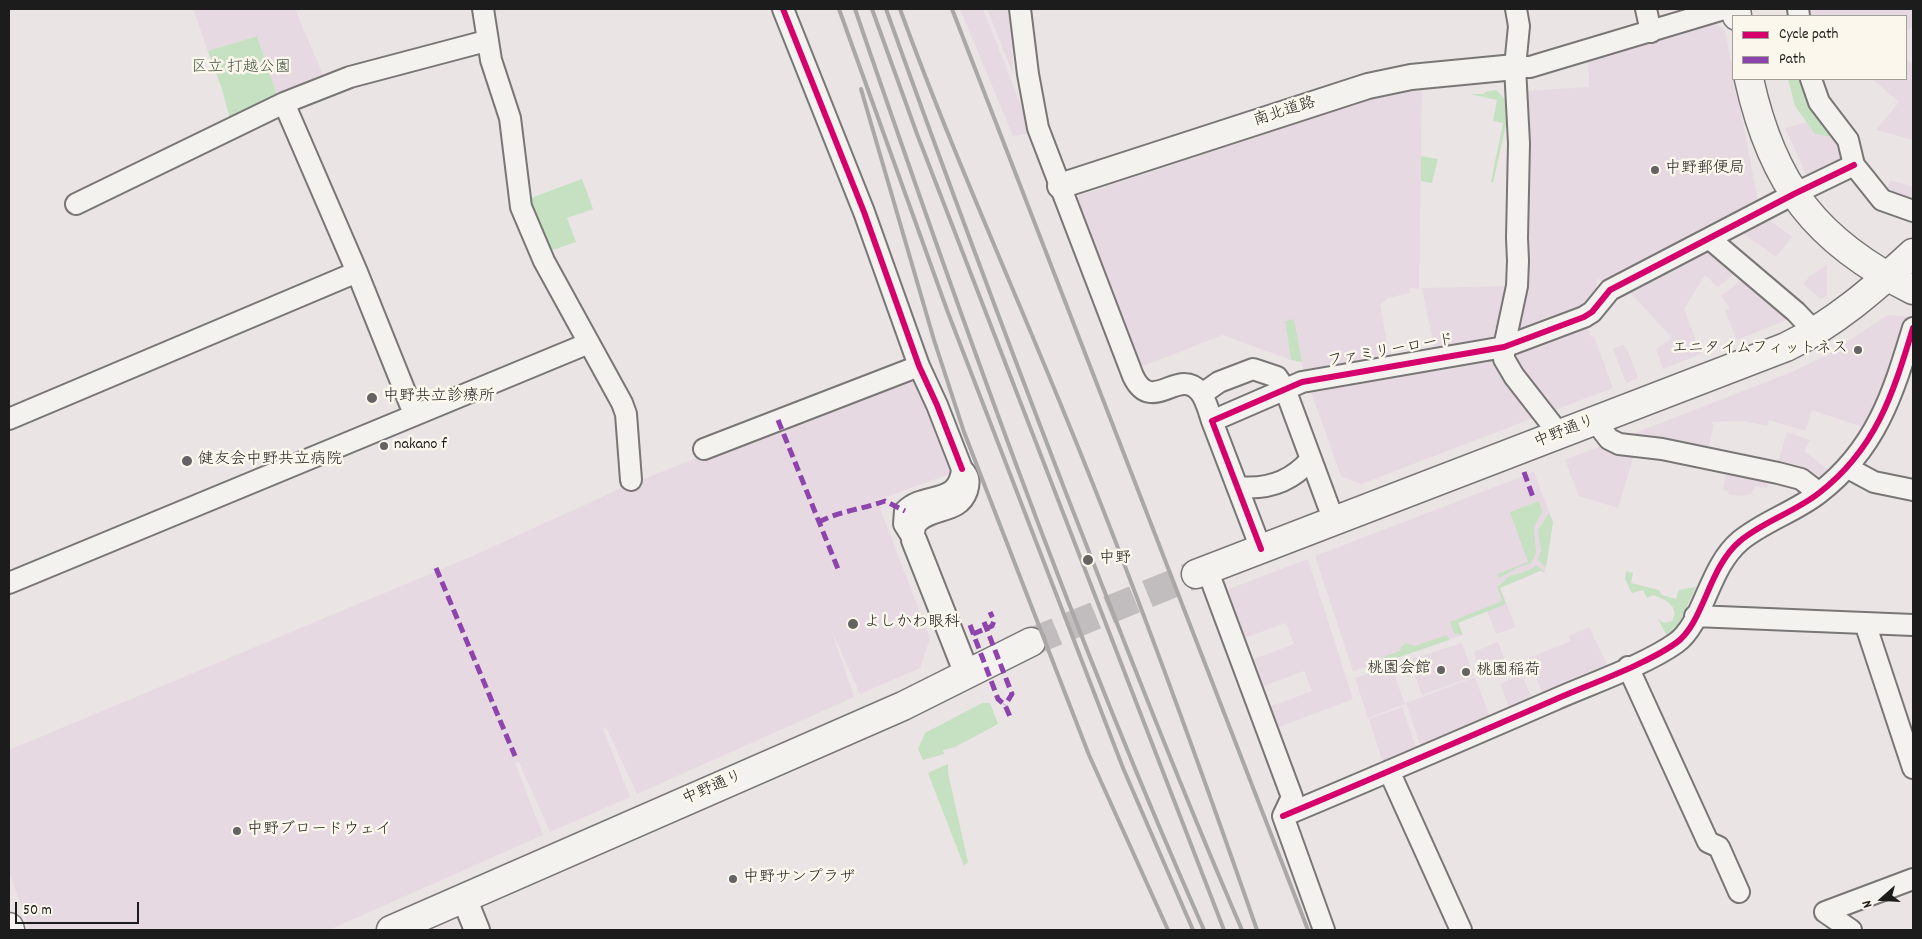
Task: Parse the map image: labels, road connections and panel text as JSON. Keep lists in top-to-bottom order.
{
  "streets": {
    "main road": ["中野通り"],
    "street": ["南北道路", "ファミリーロード"]
  },
  "parks": ["区立 打越公園"],
  "places": [
    "中野郵便局",
    "エニタイムフィットネス",
    "中野共立診療所",
    "nakano f",
    "健友会中野共立病院",
    "中野",
    "よしかわ眼科",
    "桃園会館",
    "桃園稲荷",
    "中野ブロードウェイ",
    "中野サンプラザ"
  ],
  "legend": ["Cycle path", "Path"],
  "scale_bar": "50 m",
  "north": "left"
}
